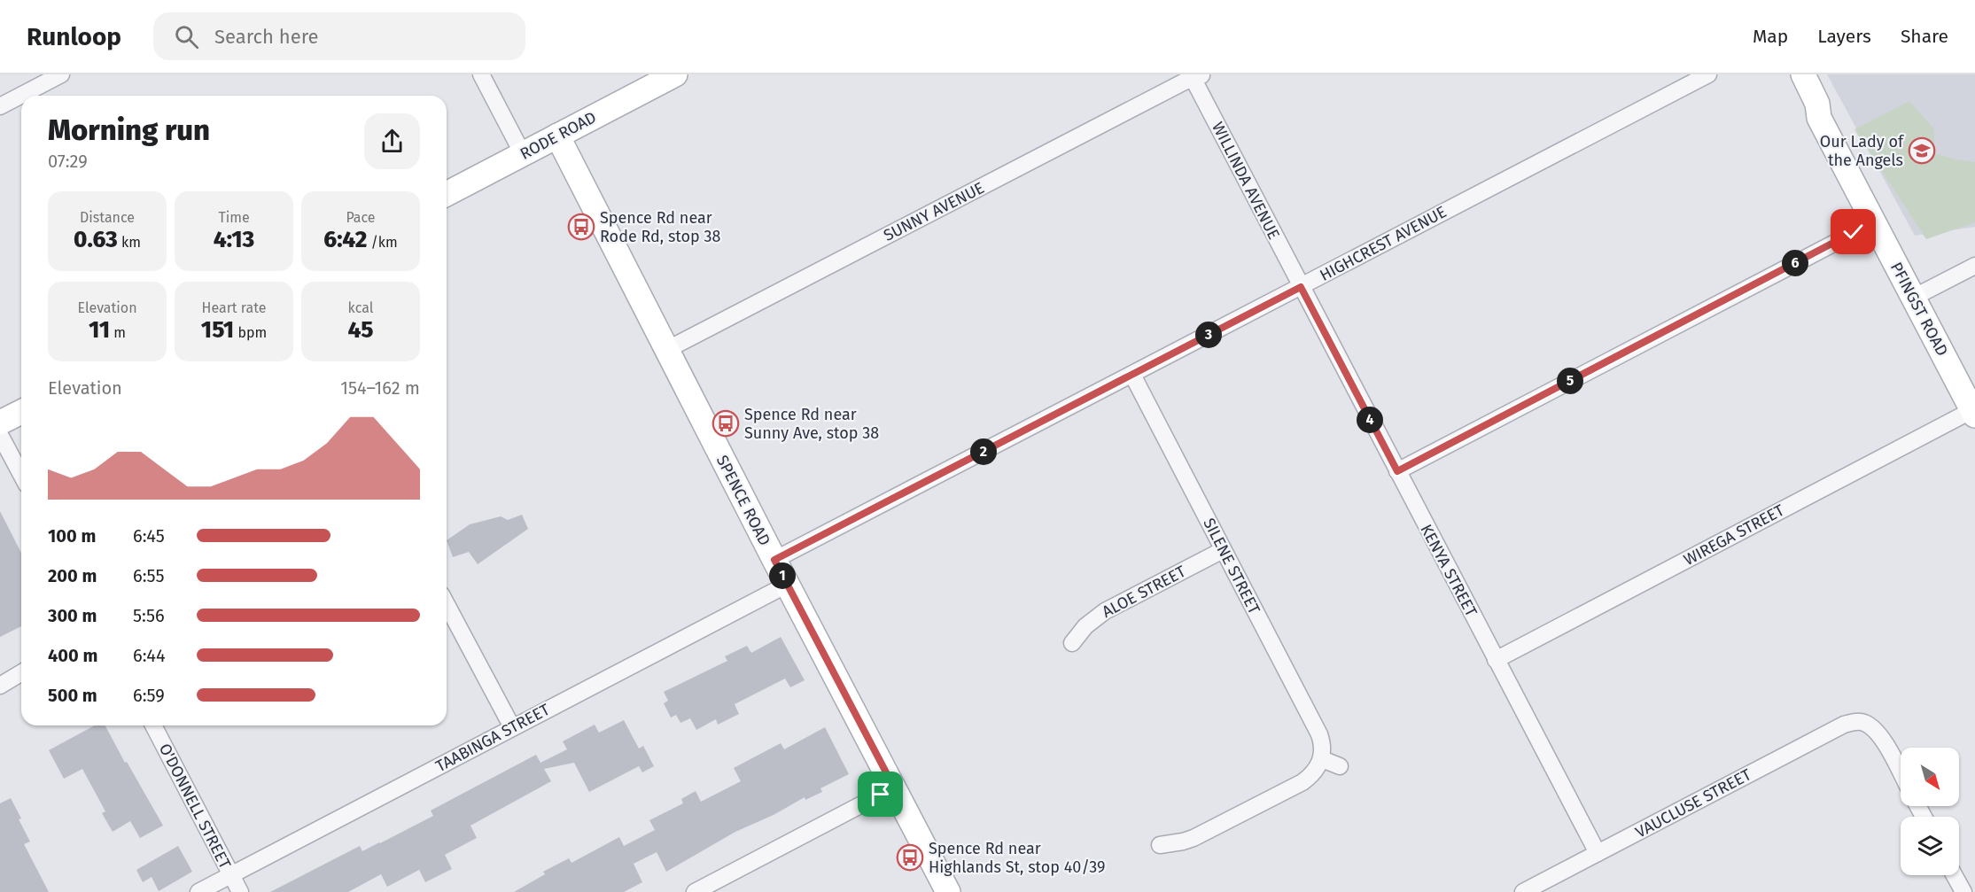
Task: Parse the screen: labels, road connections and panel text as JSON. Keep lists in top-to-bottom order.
{
  "streets": {
    "street": [
      "RODE ROAD",
      "WILLINDA AVENUE",
      "SUNNY AVENUE",
      "HIGHCREST AVENUE",
      "PFINGST ROAD",
      "SPENCE ROAD",
      "WIREGA STREET",
      "SILENE STREET",
      "KENYA STREET",
      "ALOE STREET",
      "TAABINGA STREET",
      "VAUCLUSE STREET",
      "O'DONNELL STREET"
    ]
  },
  "crossings": [
    ["RODE ROAD", "SPENCE ROAD"],
    ["WILLINDA AVENUE", "SUNNY AVENUE"],
    ["WILLINDA AVENUE", "HIGHCREST AVENUE"],
    ["WILLINDA AVENUE", "KENYA STREET"],
    ["SUNNY AVENUE", "SPENCE ROAD"],
    ["HIGHCREST AVENUE", "SPENCE ROAD"],
    ["HIGHCREST AVENUE", "SILENE STREET"],
    ["HIGHCREST AVENUE", "KENYA STREET"],
    ["PFINGST ROAD", "WIREGA STREET"],
    ["SPENCE ROAD", "TAABINGA STREET"],
    ["WIREGA STREET", "KENYA STREET"],
    ["SILENE STREET", "ALOE STREET"],
    ["KENYA STREET", "VAUCLUSE STREET"],
    ["TAABINGA STREET", "O'DONNELL STREET"]
  ],
  "places": {
    "school or university": ["Our Lady of the Angels"],
    "bus stop": ["Spence Rd near Rode Rd, stop 38", "Spence Rd near Sunny Ave, stop 38", "Spence Rd near Highlands St, stop 40/39"]
  },
  "north": "bottom right",
  "page": {
    "header": "Runloop",
    "search": "Search here",
    "nav": ["Map", "Layers", "Share"],
    "heading": ["Morning run", "07:29"],
    "stats": [
      ["Distance", "0.63 km"],
      ["Time", "4:13"],
      ["Pace", "6:42 /km"],
      ["Elevation", "11 m"],
      ["Heart rate", "151 bpm"],
      ["kcal", "45"]
    ],
    "pins": [
      "6",
      "3",
      "5",
      "4",
      "2",
      "1"
    ],
    "chart": ["Elevation", "154–162 m"],
    "list": [
      {
        "name": "100 m",
        "note": "6:45"
      },
      {
        "name": "200 m",
        "note": "6:55"
      },
      {
        "name": "300 m",
        "note": "5:56"
      },
      {
        "name": "400 m",
        "note": "6:44"
      },
      {
        "name": "500 m",
        "note": "6:59"
      }
    ]
  }
}
